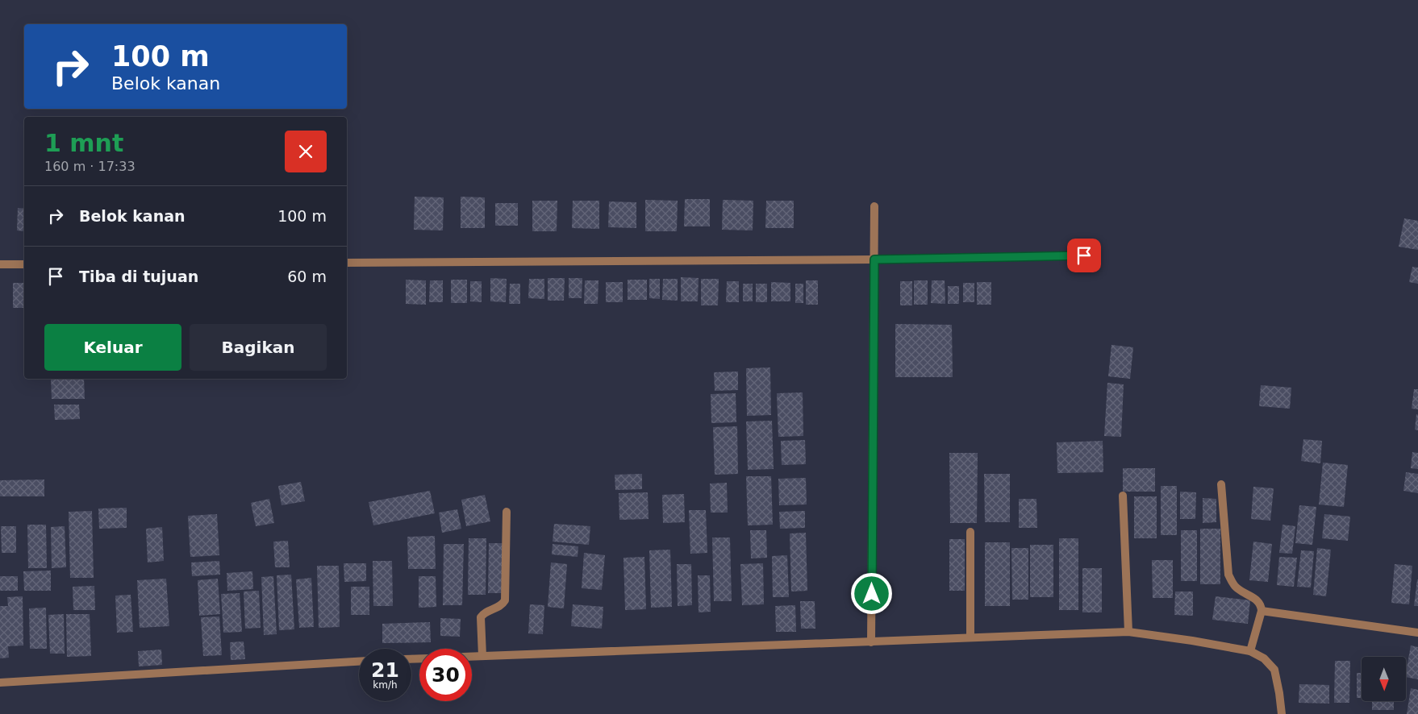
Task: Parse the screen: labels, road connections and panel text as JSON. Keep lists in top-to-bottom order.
{
  "north": "bottom",
  "page": {
    "turn": ["100 m", "Belok kanan"],
    "heading": ["1 mnt", "160 m · 17:33"],
    "list": [
      {
        "name": "Belok kanan",
        "value": "100 m"
      },
      {
        "name": "Tiba di tujuan",
        "value": "60 m"
      }
    ],
    "buttons": ["Keluar", "Bagikan"],
    "speed": "21 km/h",
    "limit": "30"
  }
}
